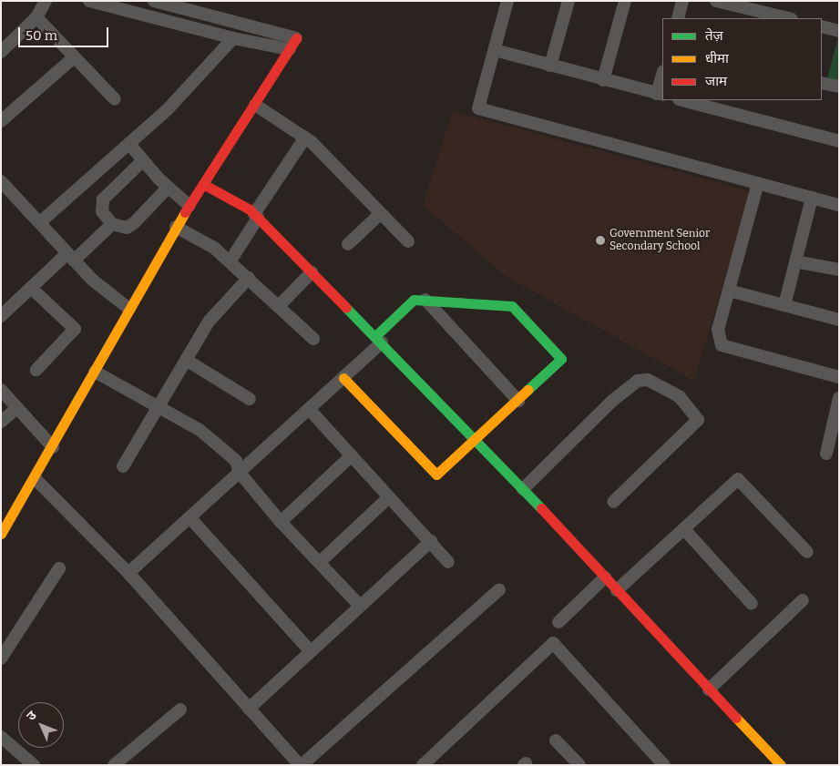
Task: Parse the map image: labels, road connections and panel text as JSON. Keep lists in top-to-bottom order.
{
  "places": ["Government Senior Secondary School"],
  "legend": ["तेज़", "धीमा", "जाम"],
  "scale_bar": "50 m",
  "north": "top left"
}
